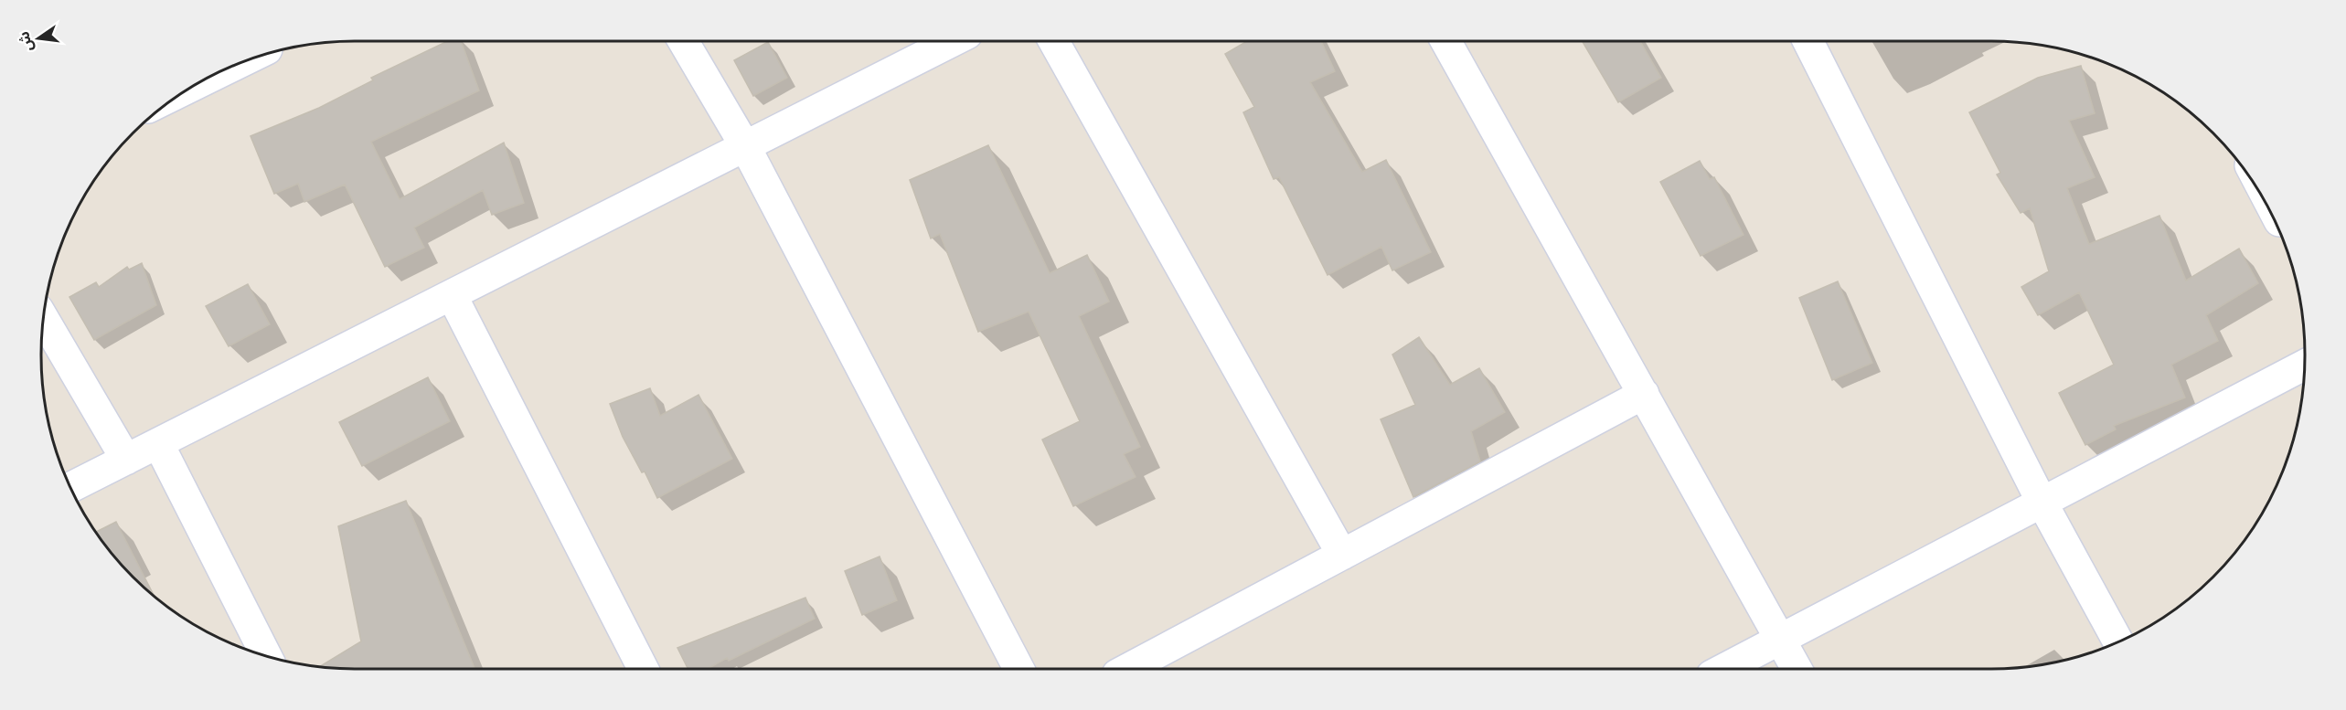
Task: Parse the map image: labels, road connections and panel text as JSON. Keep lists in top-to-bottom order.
{
  "north": "left"
}
